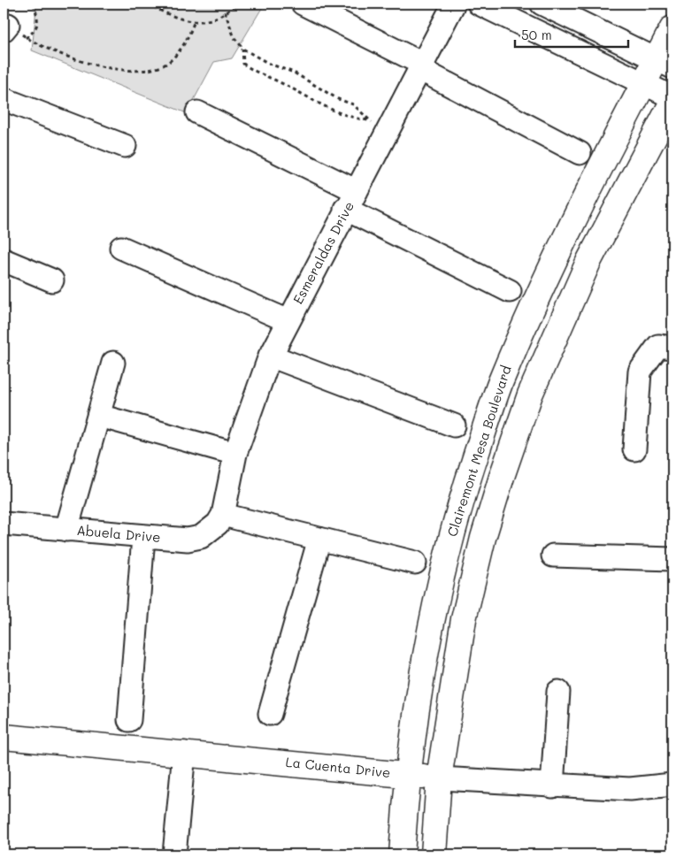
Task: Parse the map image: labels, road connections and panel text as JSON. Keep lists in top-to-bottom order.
{
  "streets": {
    "main road": ["Clairemont Mesa Boulevard", "La Cuenta Drive"],
    "street": ["Esmeraldas Drive", "Abuela Drive"]
  },
  "crossings": [
    ["Esmeraldas Drive", "Abuela Drive"],
    ["Clairemont Mesa Boulevard", "La Cuenta Drive"]
  ],
  "scale_bar": "50 m"
}
